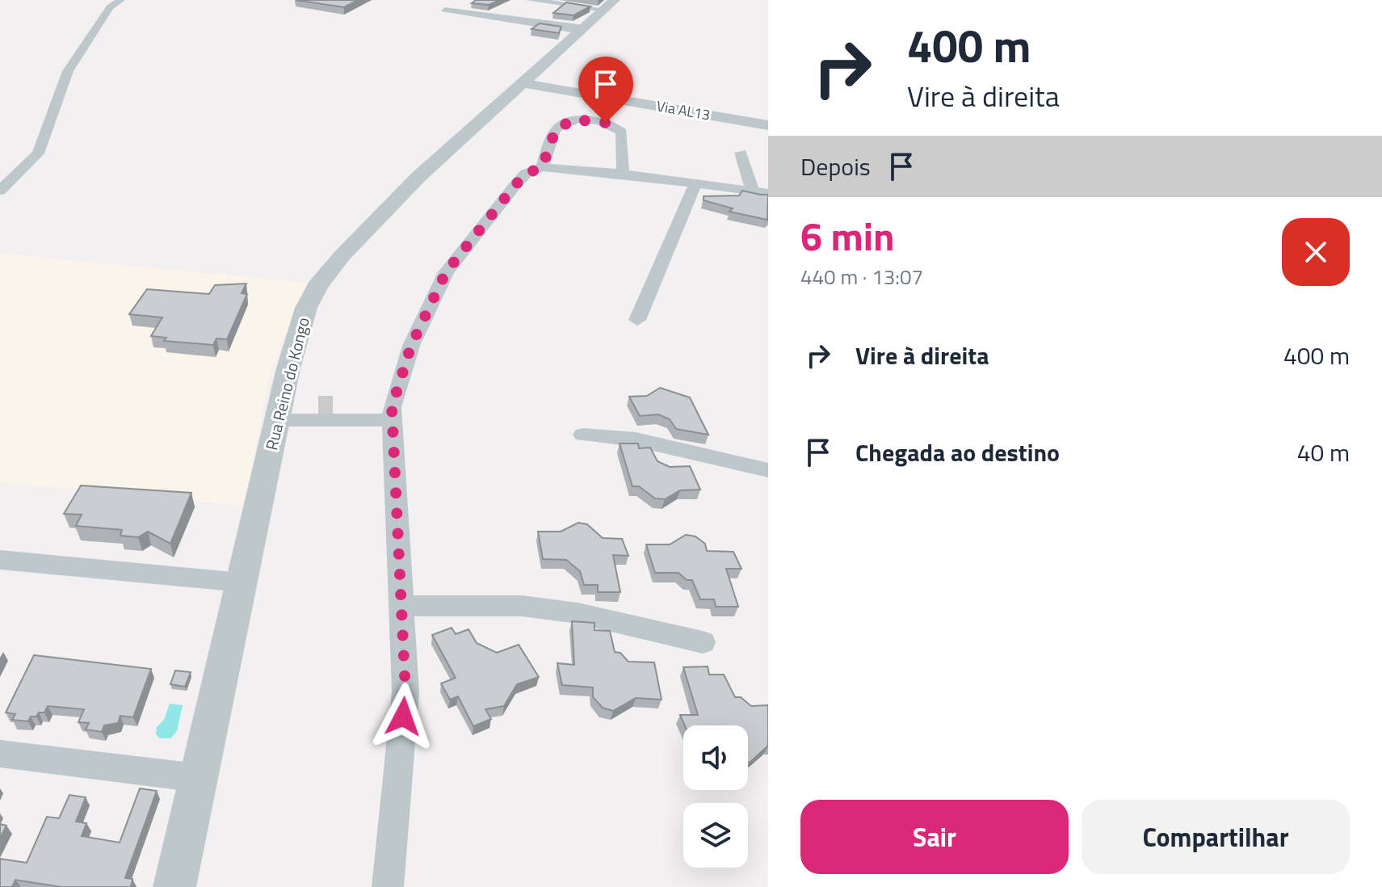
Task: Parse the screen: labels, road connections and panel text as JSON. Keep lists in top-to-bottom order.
{
  "streets": {
    "street": ["Via AL13", "Rua Reino do Kongo"]
  },
  "crossings": [
    ["Via AL13", "Rua Reino do Kongo"]
  ],
  "page": {
    "turn": ["400 m", "Vire à direita"],
    "then": "Depois",
    "heading": ["6 min", "440 m · 13:07"],
    "list": [
      {
        "name": "Vire à direita",
        "value": "400 m"
      },
      {
        "name": "Chegada ao destino",
        "value": "40 m"
      }
    ],
    "buttons": ["Sair", "Compartilhar"]
  }
}
